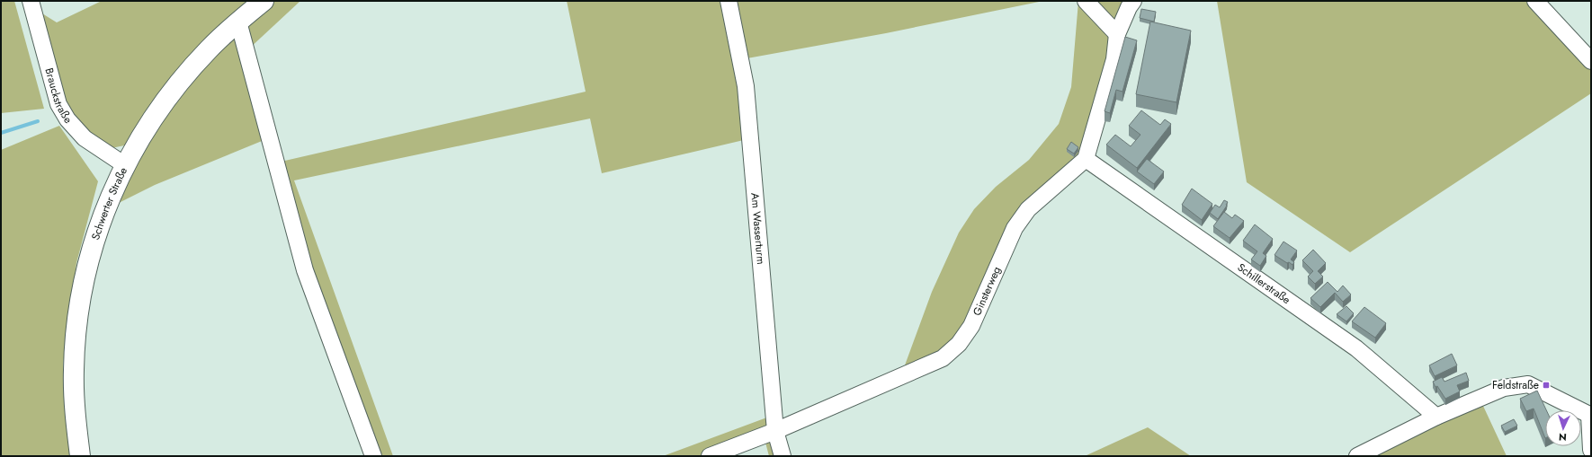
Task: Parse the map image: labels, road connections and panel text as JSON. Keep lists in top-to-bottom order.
{
  "streets": {
    "main road": ["Schwerter Straße"],
    "street": [
      "Brauckstraße",
      "Am Wasserturm",
      "Schillerstraße",
      "Ginsterweg"
    ]
  },
  "crossings": [
    ["Brauckstraße", "Schwerter Straße"],
    ["Am Wasserturm", "Ginsterweg"],
    ["Schillerstraße", "Ginsterweg"]
  ],
  "places": {
    "transit": ["Feldstraße"]
  },
  "north": "bottom"
}
